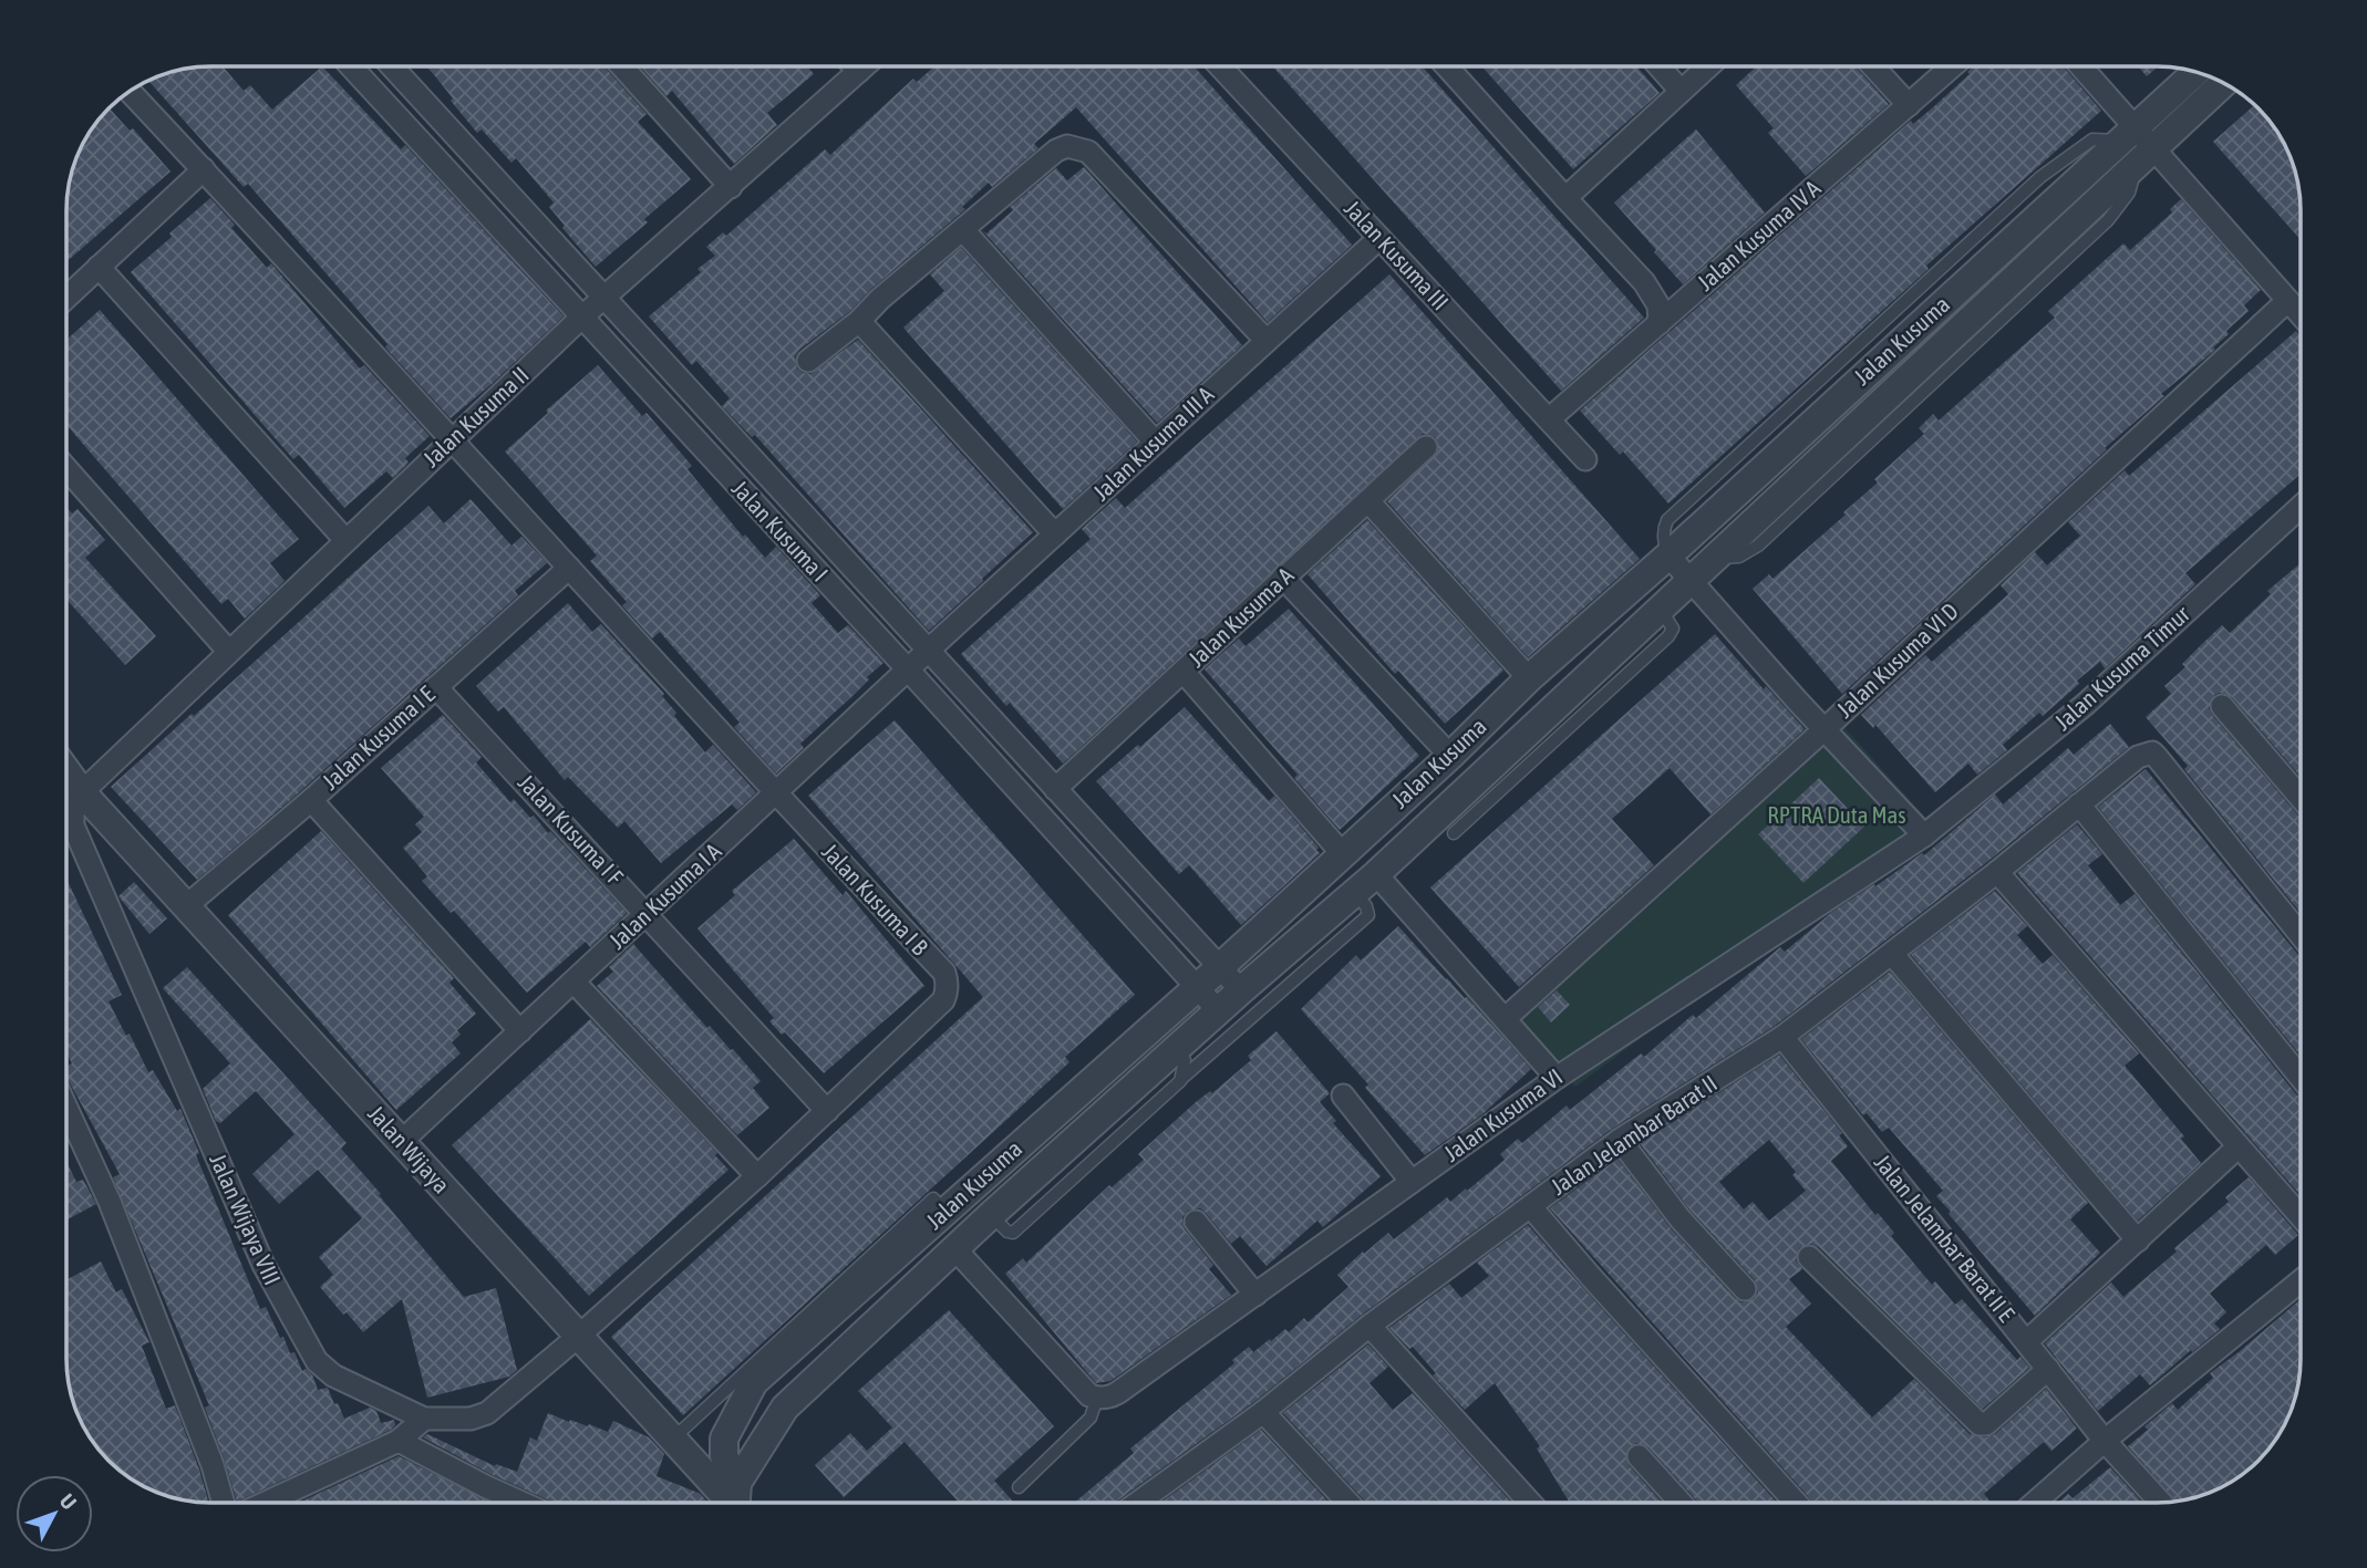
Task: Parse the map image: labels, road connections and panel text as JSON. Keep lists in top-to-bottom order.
{
  "streets": {
    "street": [
      "Jalan Kusuma IV A",
      "Jalan Kusuma III",
      "Jalan Kusuma",
      "Jalan Kusuma II",
      "Jalan Kusuma III A",
      "Jalan Kusuma I",
      "Jalan Kusuma A",
      "Jalan Kusuma VI D",
      "Jalan Kusuma Timur",
      "Jalan Kusuma I E",
      "Jalan Kusuma I F",
      "Jalan Kusuma I A",
      "Jalan Kusuma I B",
      "Jalan Kusuma VI",
      "Jalan Jelambar Barat II",
      "Jalan Wijaya",
      "Jalan Wijaya VIII",
      "Jalan Jelambar Barat II E"
    ]
  },
  "crossings": [
    ["Jalan Kusuma IV A", "Jalan Kusuma III"],
    ["Jalan Kusuma III", "Jalan Kusuma III A"],
    ["Jalan Kusuma", "Jalan Kusuma I"],
    ["Jalan Kusuma", "Jalan Wijaya"],
    ["Jalan Kusuma II", "Jalan Kusuma I"],
    ["Jalan Kusuma II", "Jalan Kusuma I B"],
    ["Jalan Kusuma II", "Jalan Wijaya"],
    ["Jalan Kusuma II", "Jalan Wijaya VIII"],
    ["Jalan Kusuma III A", "Jalan Kusuma I"],
    ["Jalan Kusuma III A", "Jalan Kusuma I A"],
    ["Jalan Kusuma I", "Jalan Kusuma A"],
    ["Jalan Kusuma I", "Jalan Kusuma I A"],
    ["Jalan Kusuma Timur", "Jalan Kusuma VI"],
    ["Jalan Kusuma I E", "Jalan Kusuma I F"],
    ["Jalan Kusuma I E", "Jalan Kusuma I B"],
    ["Jalan Kusuma I E", "Jalan Wijaya"],
    ["Jalan Kusuma I F", "Jalan Kusuma I A"],
    ["Jalan Kusuma I F", "Jalan Kusuma I B"],
    ["Jalan Kusuma I A", "Jalan Kusuma I B"],
    ["Jalan Kusuma I A", "Jalan Wijaya"],
    ["Jalan Kusuma I B", "Jalan Wijaya"],
    ["Jalan Kusuma I B", "Jalan Wijaya VIII"],
    ["Jalan Jelambar Barat II", "Jalan Jelambar Barat II E"],
    ["Jalan Wijaya", "Jalan Wijaya VIII"]
  ],
  "parks": ["RPTRA Duta Mas"],
  "north": "top right"
}
